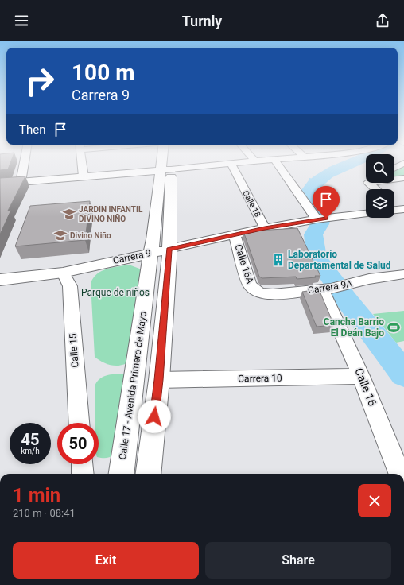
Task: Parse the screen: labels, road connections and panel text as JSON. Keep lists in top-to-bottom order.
{
  "streets": {
    "main road": ["Carrera 9", "Calle 17 - Avenida Primero de Mayo"],
    "street": [
      "Calle 18",
      "Calle 16A",
      "Carrera 9A",
      "Calle 15",
      "Carrera 10",
      "Calle 16"
    ]
  },
  "crossings": [
    ["Calle 18", "Carrera 9"],
    ["Carrera 9", "Calle 16A"],
    ["Carrera 9", "Calle 15"],
    ["Carrera 9", "Calle 17 - Avenida Primero de Mayo"],
    ["Calle 16A", "Carrera 9A"],
    ["Carrera 9A", "Calle 16"],
    ["Carrera 10", "Calle 17 - Avenida Primero de Mayo"],
    ["Carrera 10", "Calle 16"]
  ],
  "parks": ["Parque de niños"],
  "places": {
    "school or university": ["JARDIN INFANTIL DIVINO NIÑO", "Divino Niño"],
    "building": ["Laboratorio Departamental de Salud"],
    "sports": ["Cancha Barrio El Deán Bajo"]
  },
  "page": {
    "header": "Turnly",
    "turn": ["100 m", "Carrera 9"],
    "then": "Then",
    "speed": "45 km/h",
    "limit": "50",
    "heading": ["1 min", "210 m · 08:41"],
    "buttons": ["Exit", "Share"]
  }
}
